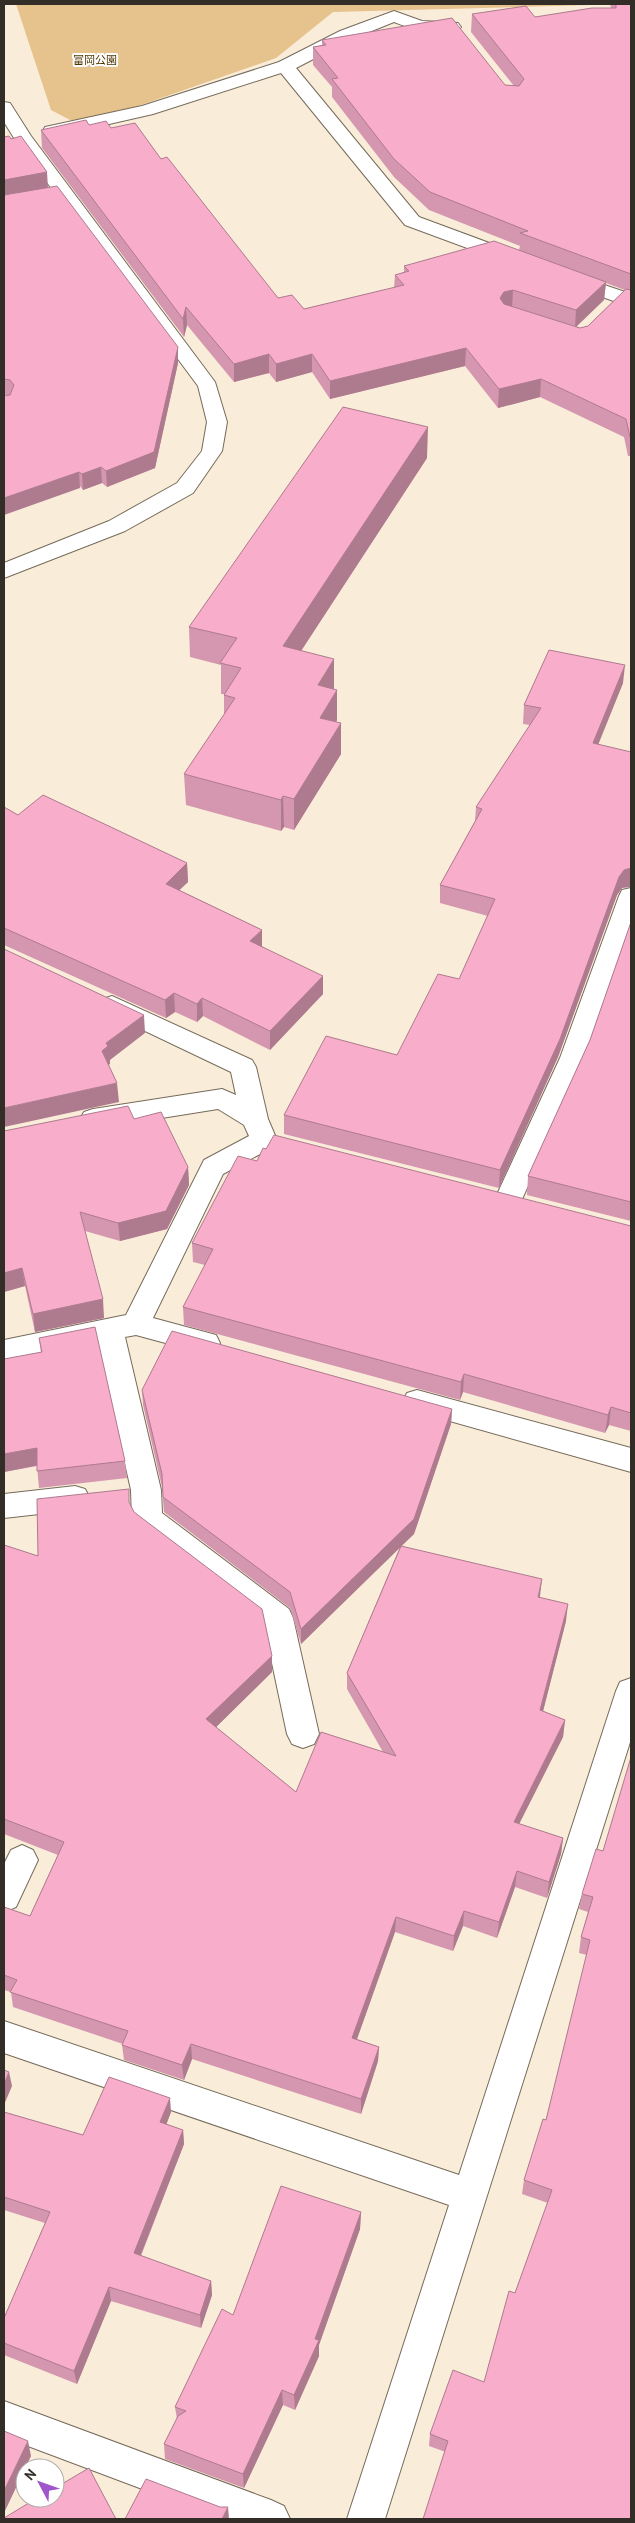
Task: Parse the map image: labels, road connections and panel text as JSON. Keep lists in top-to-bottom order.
{
  "parks": ["富岡公園"],
  "north": "top left"
}
